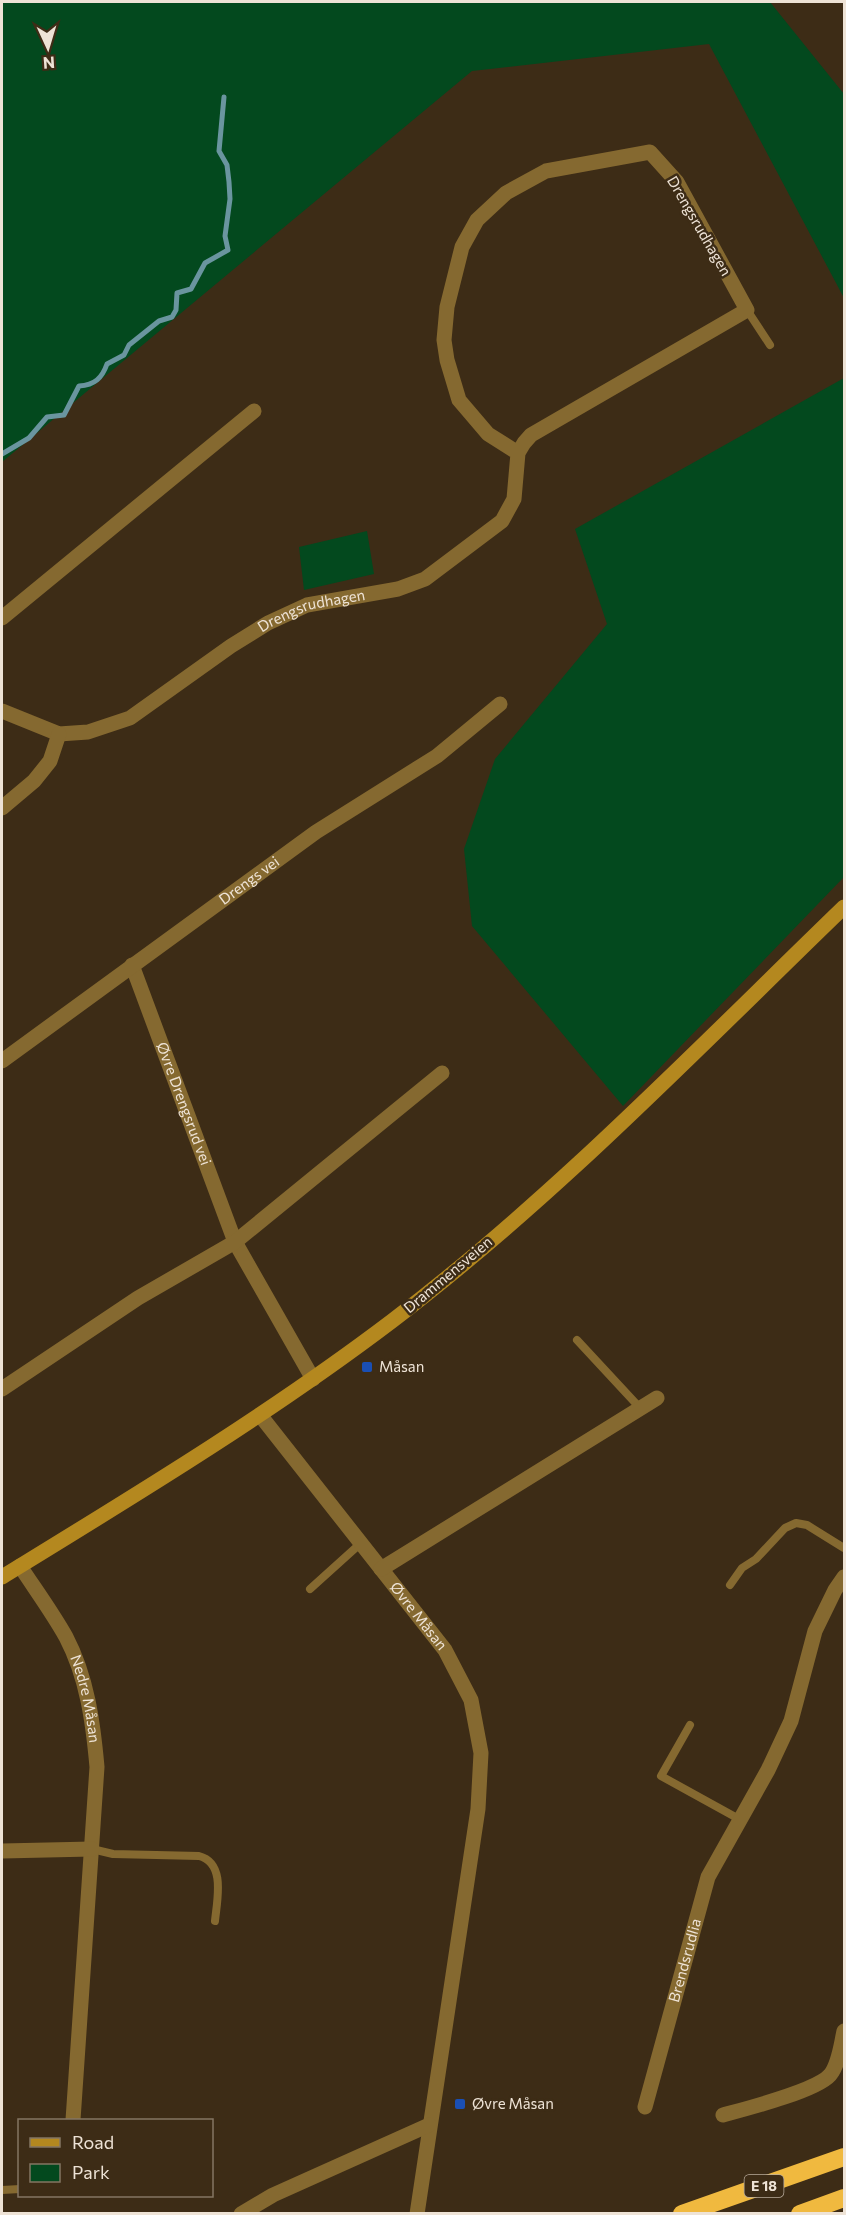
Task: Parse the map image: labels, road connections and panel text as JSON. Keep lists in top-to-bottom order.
{
  "streets": {
    "highway": ["E 18"],
    "main road": ["Drammensveien"],
    "street": [
      "Drengsrudhagen",
      "Drengs vei",
      "Øvre Drengsrud vei",
      "Øvre Måsan",
      "Nedre Måsan",
      "Brendsrudlia"
    ]
  },
  "crossings": [
    ["Drengs vei", "Øvre Drengsrud vei"],
    ["Øvre Drengsrud vei", "Drammensveien"],
    ["Drammensveien", "Øvre Måsan"],
    ["Drammensveien", "Nedre Måsan"]
  ],
  "places": {
    "transit": ["Måsan", "Øvre Måsan"]
  },
  "legend": ["Road", "Park"],
  "north": "bottom"
}
